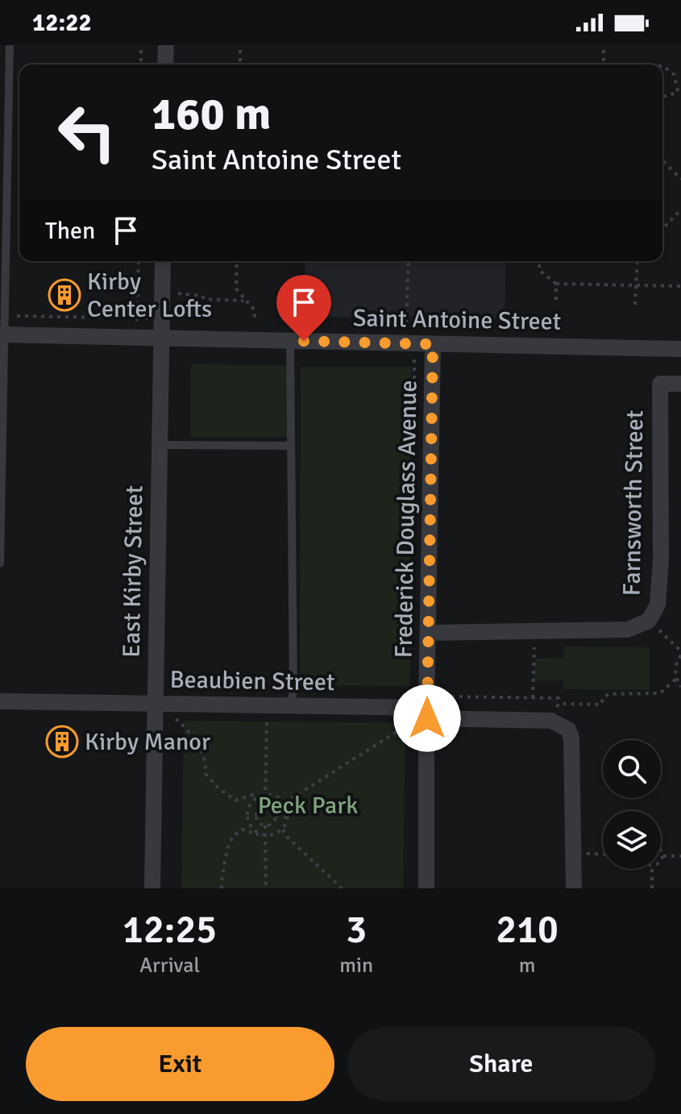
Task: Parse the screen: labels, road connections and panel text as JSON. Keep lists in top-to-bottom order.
{
  "streets": {
    "street": [
      "Saint Antoine Street",
      "Farnsworth Street",
      "Frederick Douglass Avenue",
      "East Kirby Street",
      "Beaubien Street"
    ]
  },
  "crossings": [
    ["Saint Antoine Street", "Frederick Douglass Avenue"],
    ["Saint Antoine Street", "East Kirby Street"],
    ["Frederick Douglass Avenue", "Beaubien Street"],
    ["East Kirby Street", "Beaubien Street"]
  ],
  "parks": ["Peck Park"],
  "places": {
    "building": ["Kirby Center Lofts", "Kirby Manor"]
  },
  "page": {
    "status": "12:22",
    "turn": ["160 m", "Saint Antoine Street"],
    "then": "Then",
    "eta": [
      "12:25",
      "Arrival",
      "3",
      "min",
      "210",
      "m"
    ],
    "buttons": ["Exit", "Share"]
  }
}
